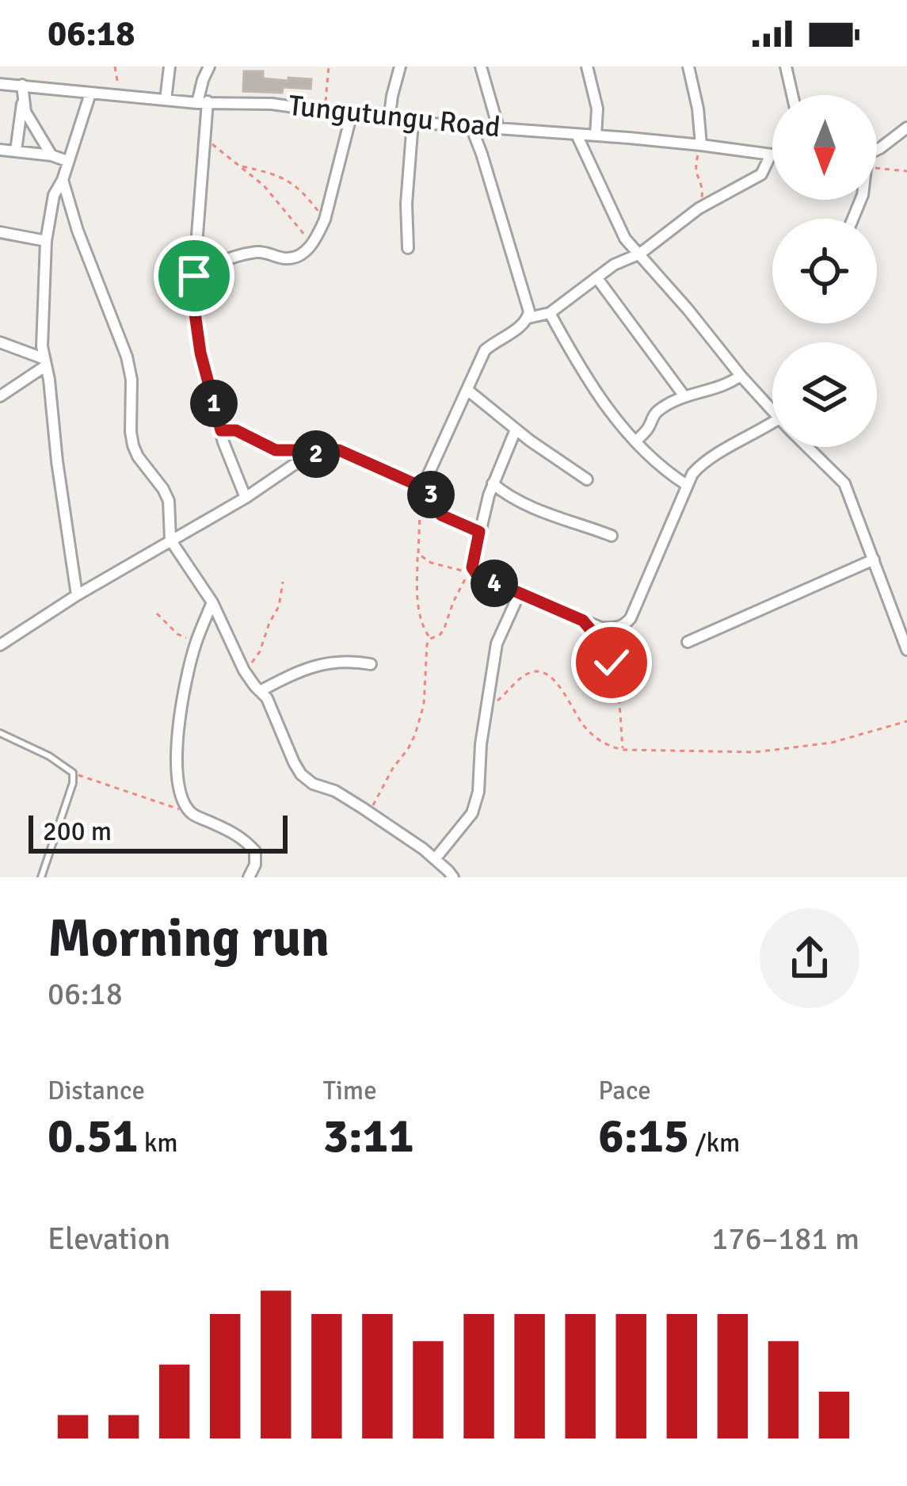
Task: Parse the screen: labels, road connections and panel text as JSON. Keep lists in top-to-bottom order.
{
  "streets": {
    "street": ["Tungutungu Road"]
  },
  "scale_bar": "200 m",
  "north": "bottom",
  "page": {
    "status": "06:18",
    "pins": [
      "1",
      "2",
      "3",
      "4"
    ],
    "scale": "200 m",
    "heading": ["Morning run", "06:18"],
    "stats": [
      ["Distance", "0.51 km"],
      ["Time", "3:11"],
      ["Pace", "6:15 /km"]
    ],
    "chart": ["Elevation", "176–181 m"]
  }
}
